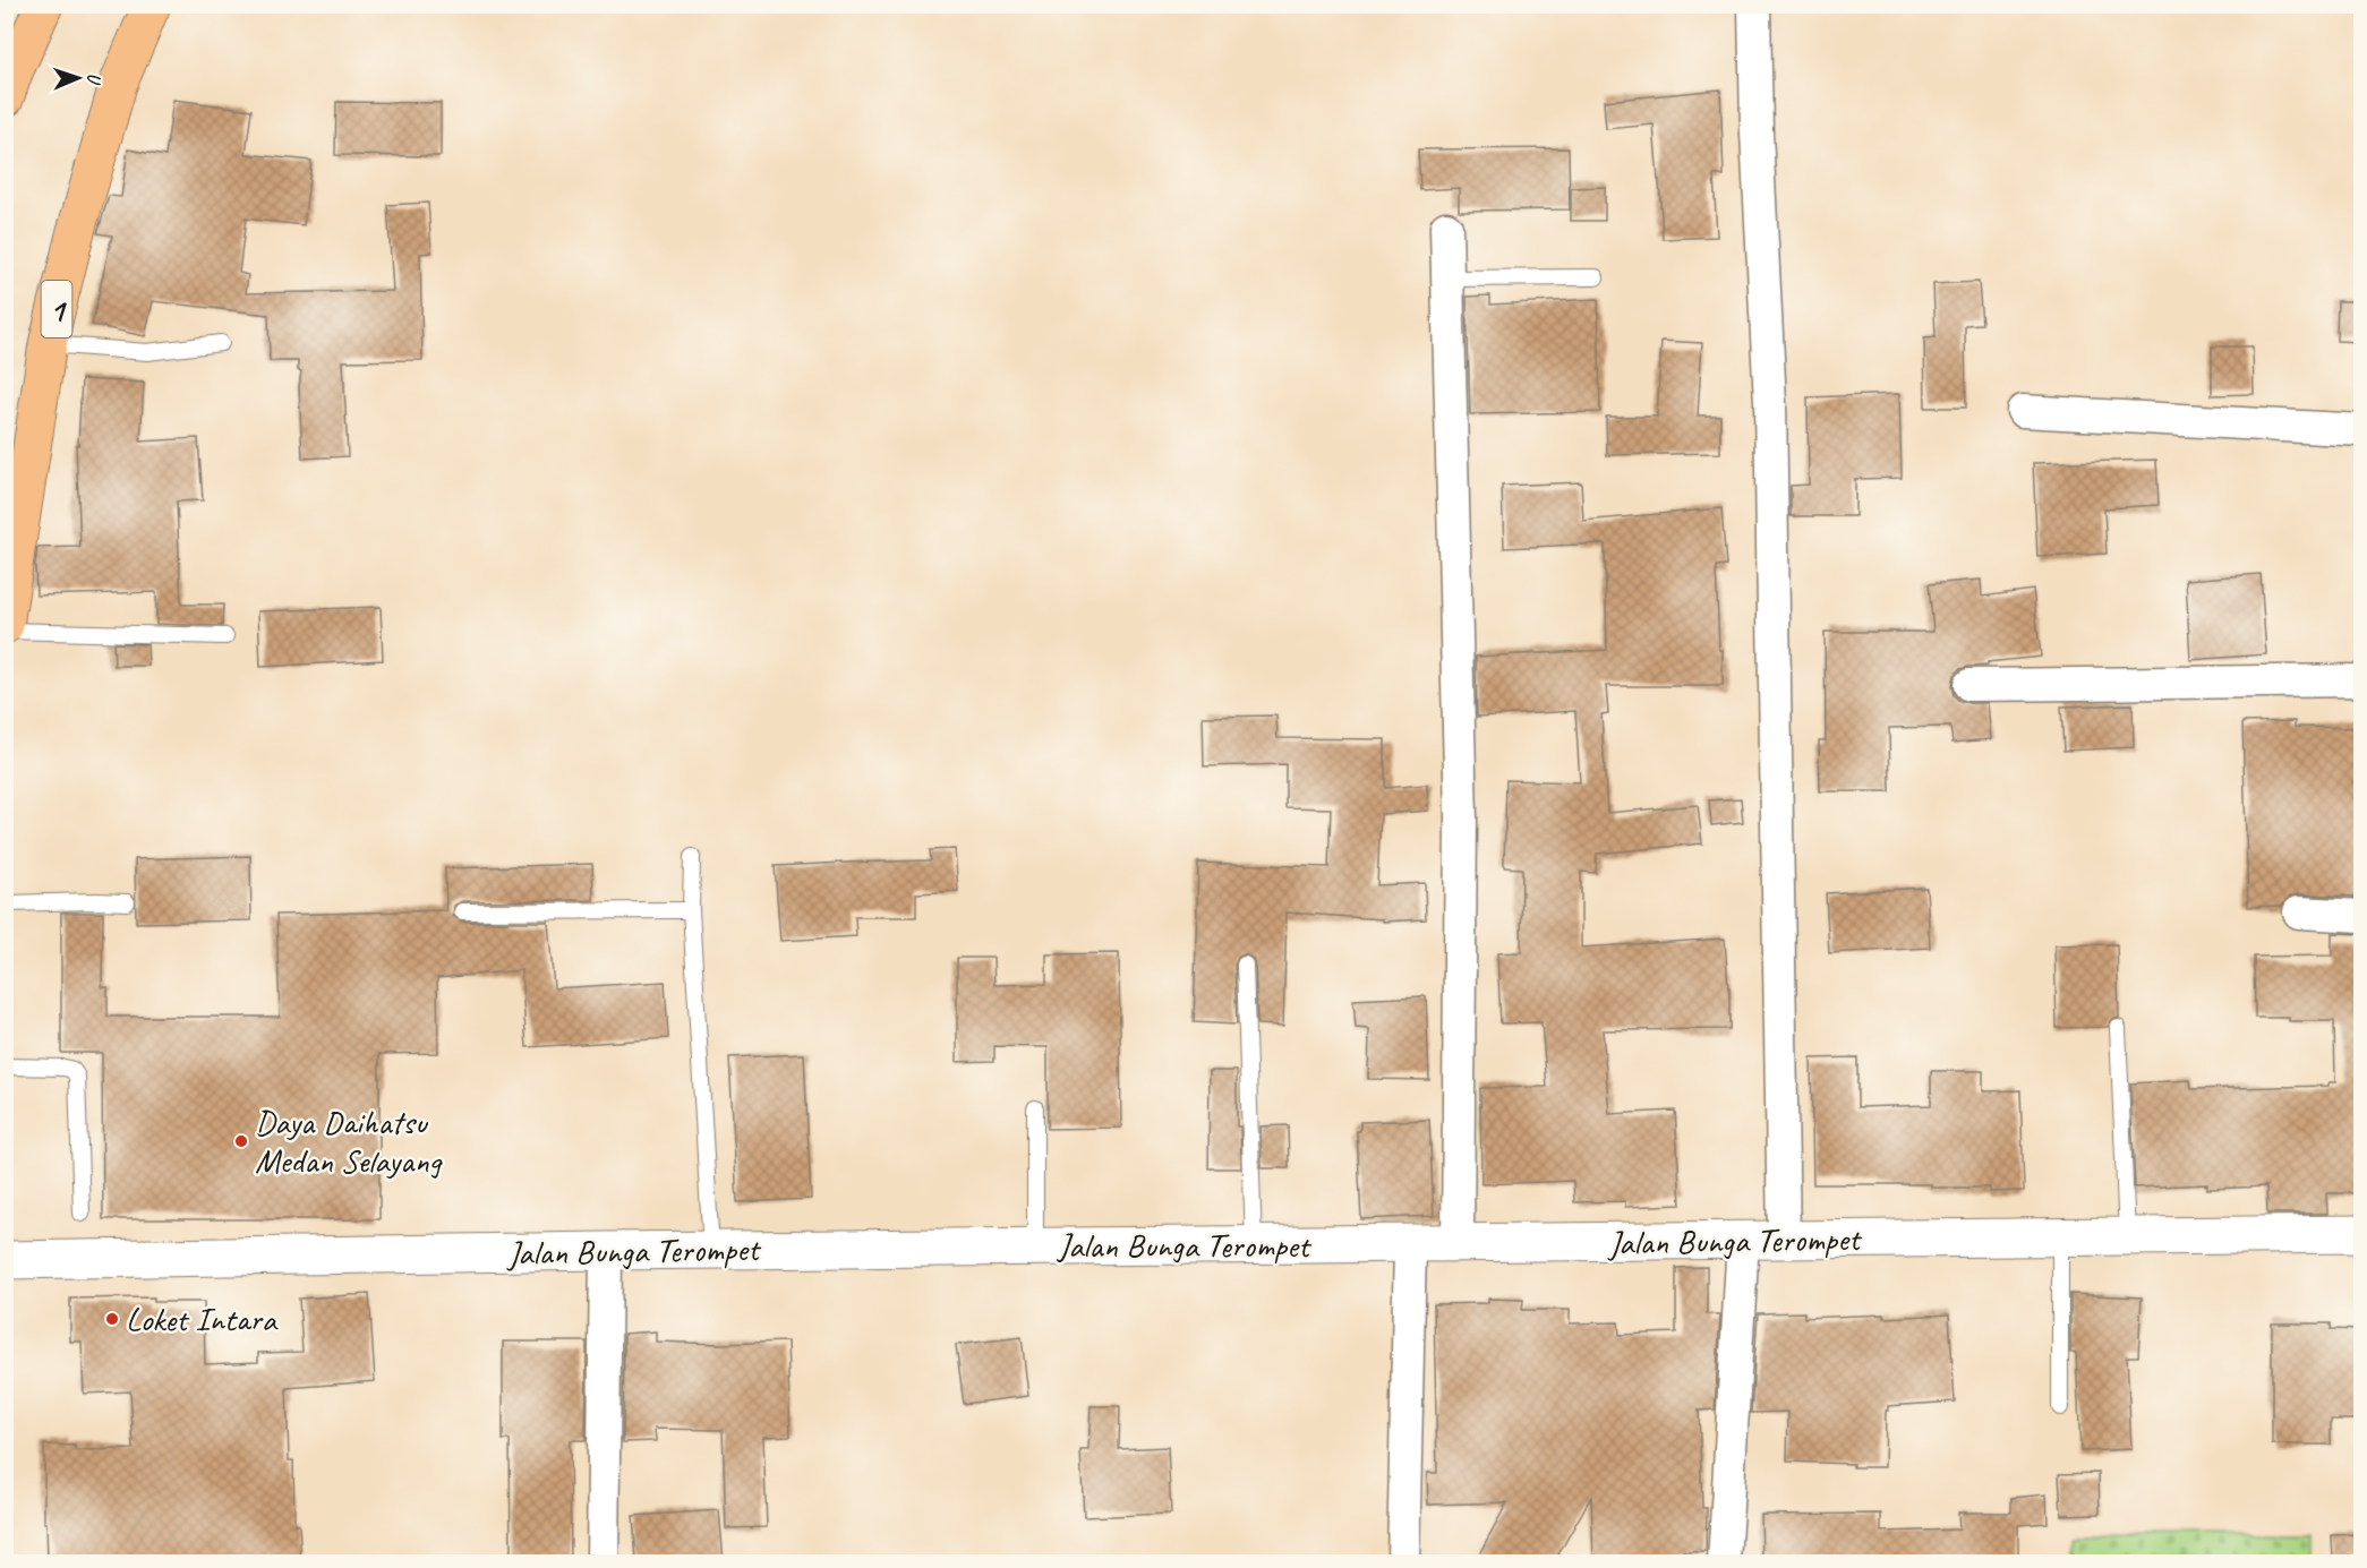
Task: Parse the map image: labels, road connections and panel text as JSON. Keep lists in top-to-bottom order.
{
  "streets": {
    "highway": ["1"],
    "street": ["Jalan Bunga Terompet"]
  },
  "places": ["Daya Daihatsu Medan Selayang", "Loket Intara"],
  "north": "right"
}
